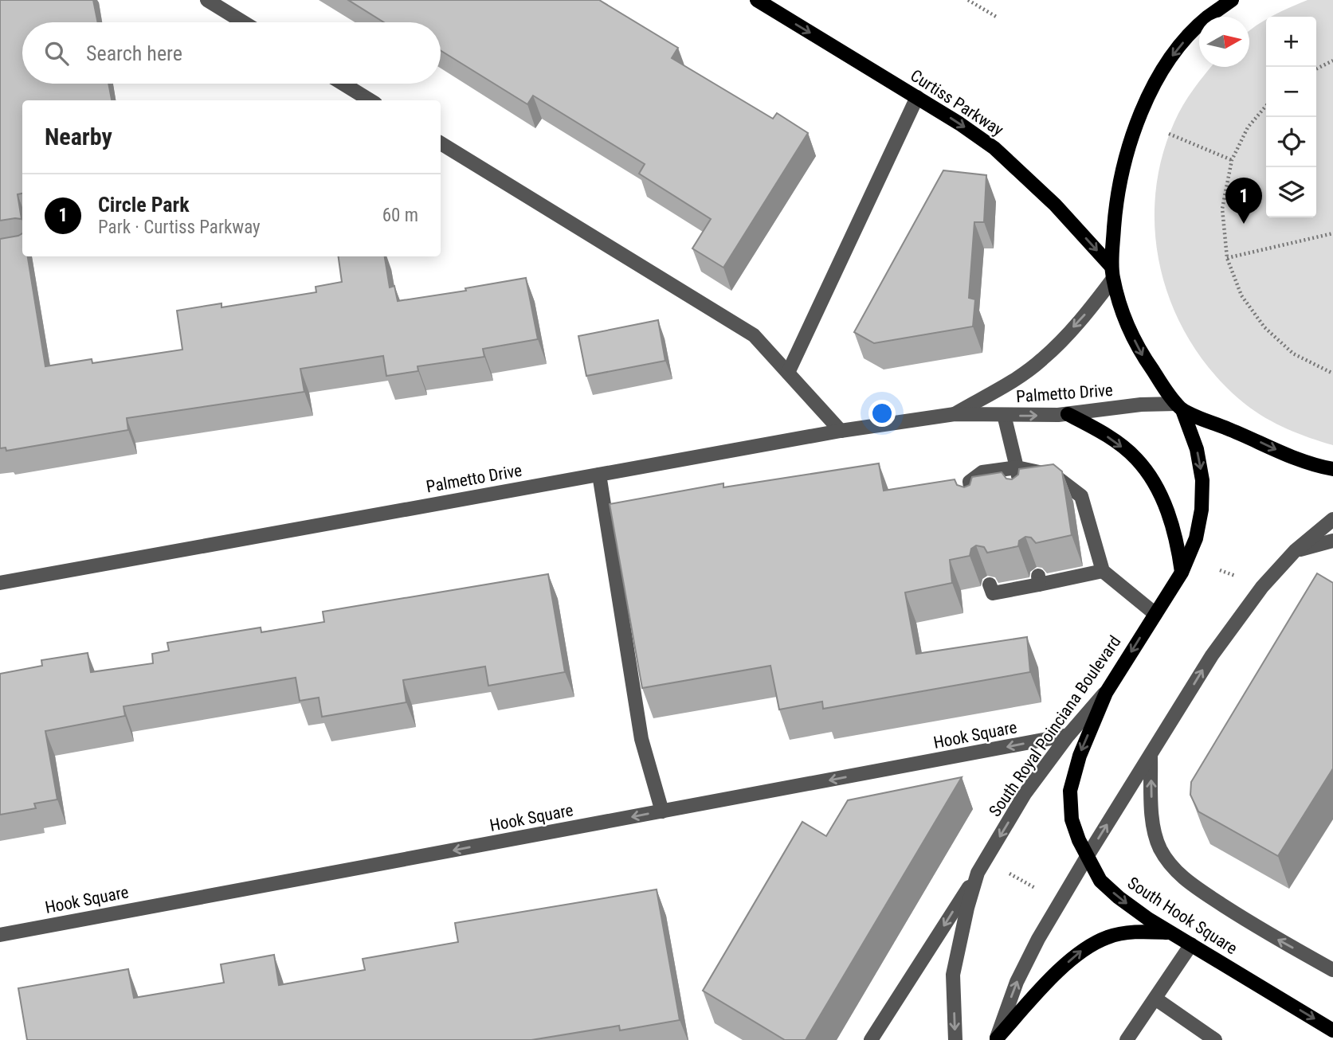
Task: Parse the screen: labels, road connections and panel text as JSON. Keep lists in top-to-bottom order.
{
  "streets": {
    "main road": ["Curtiss Parkway", "South Royal Poinciana Boulevard", "South Hook Square"],
    "street": ["Palmetto Drive", "Hook Square"]
  },
  "crossings": [
    ["Curtiss Parkway", "Palmetto Drive"],
    ["Curtiss Parkway", "South Royal Poinciana Boulevard"],
    ["Palmetto Drive", "South Royal Poinciana Boulevard"],
    ["South Royal Poinciana Boulevard", "Hook Square"],
    ["South Royal Poinciana Boulevard", "South Hook Square"]
  ],
  "one_way": ["Curtiss Parkway", "South Royal Poinciana Boulevard", "Hook Square"],
  "north": "right",
  "page": {
    "map_buttons": ["+", "−"],
    "search": "Search here",
    "heading": "Nearby",
    "list": [
      {
        "mark": "1",
        "name": "Circle Park",
        "note": "Park · Curtiss Parkway",
        "value": "60 m"
      }
    ],
    "pins": "1"
  }
}
